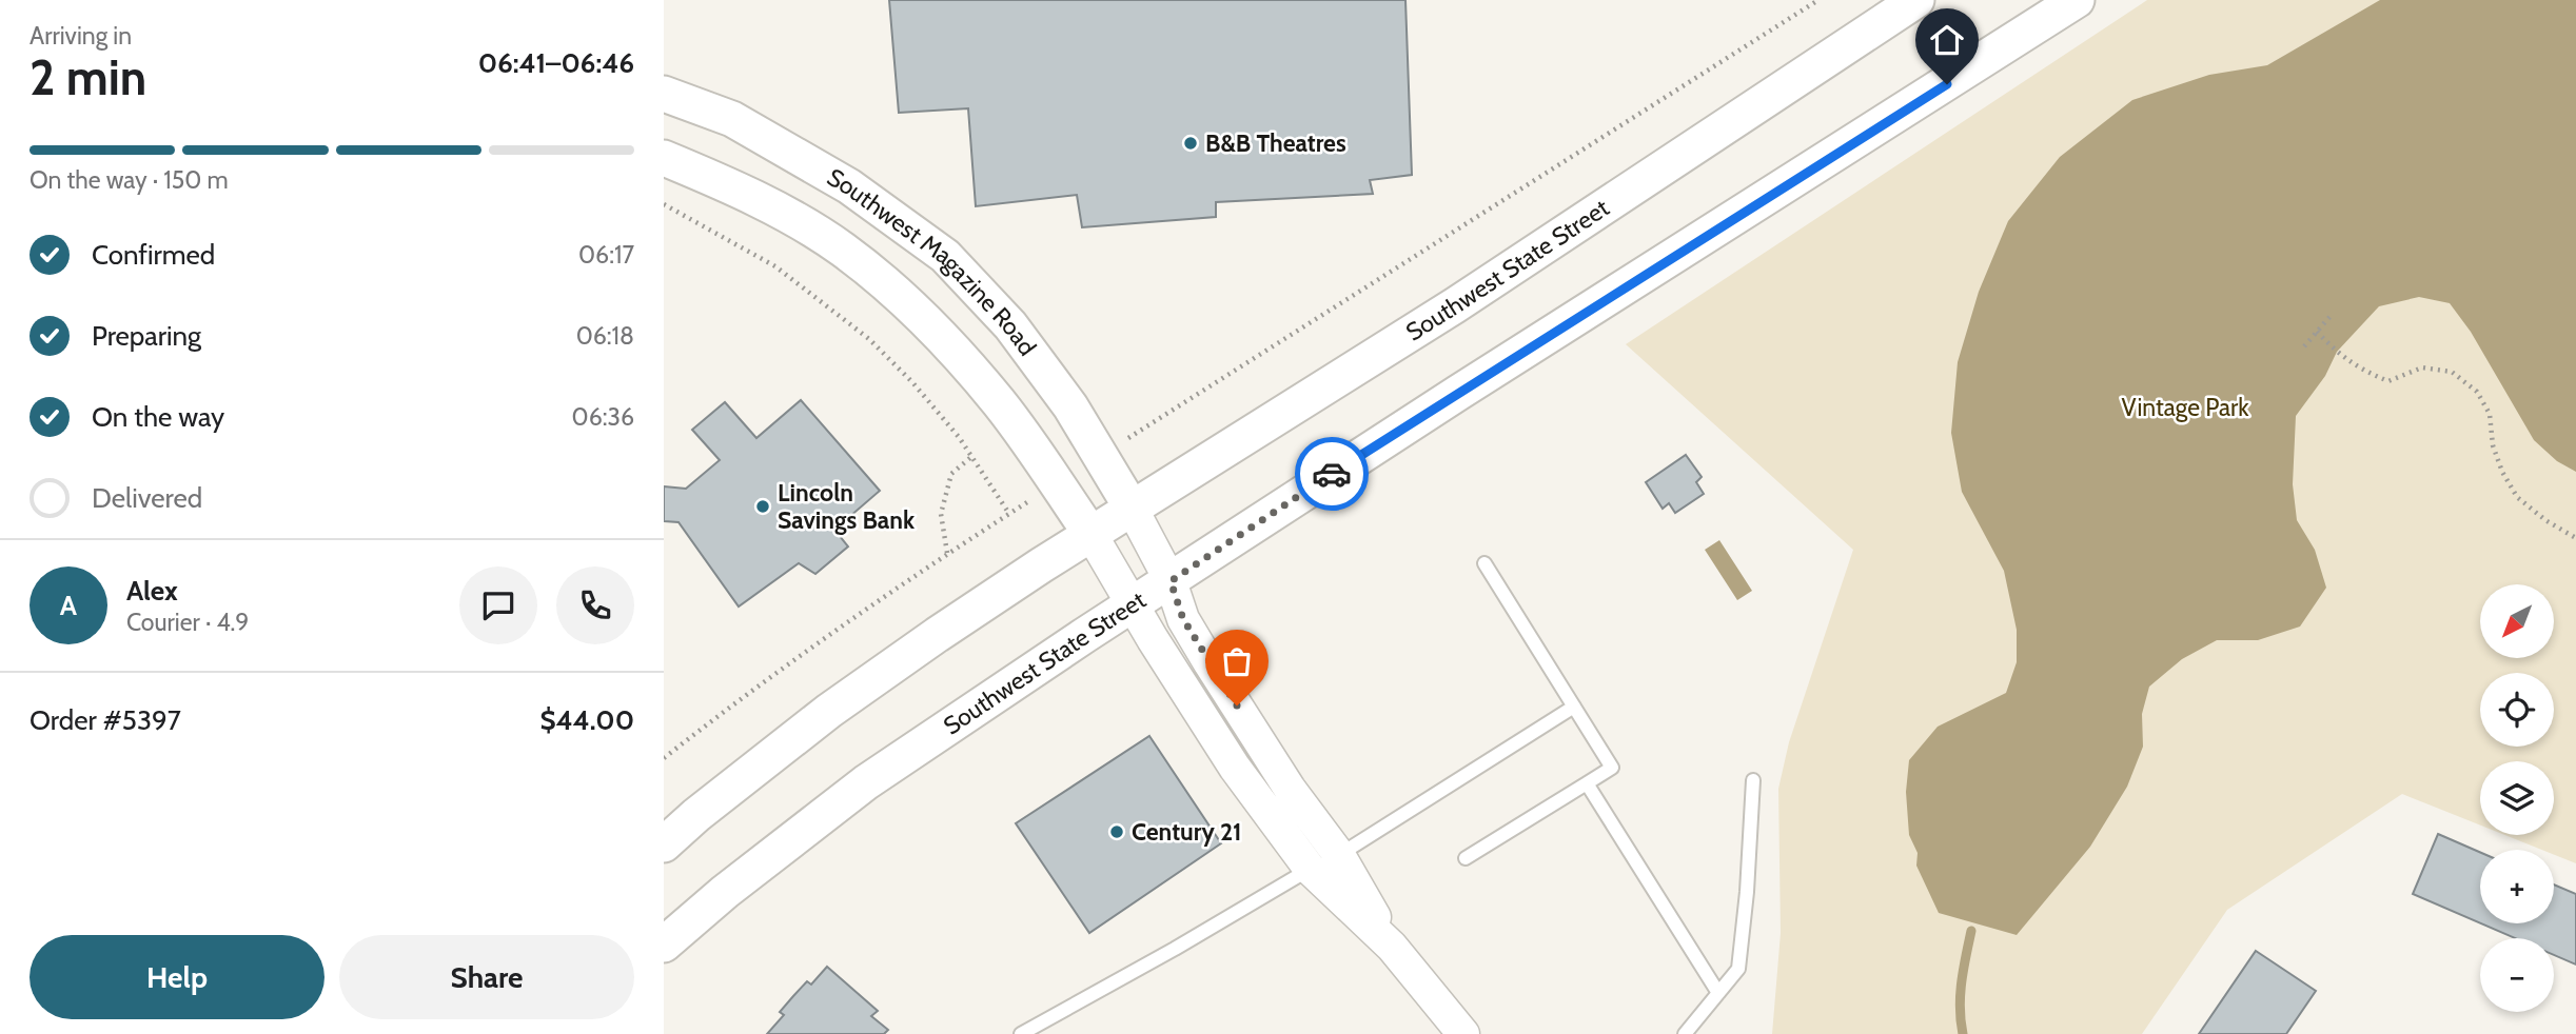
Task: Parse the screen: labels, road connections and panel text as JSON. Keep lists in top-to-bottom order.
{
  "streets": {
    "main road": ["Southwest Magazine Road", "Southwest State Street"]
  },
  "crossings": [
    ["Southwest Magazine Road", "Southwest State Street"]
  ],
  "parks": ["Vintage Park"],
  "places": ["B&B Theatres", "Lincoln Savings Bank", "Century 21"],
  "north": "bottom left",
  "page": {
    "heading": ["2 min", "Arriving in", "06:41–06:46"],
    "panel": [
      "Alex",
      "Courier · 4.9",
      "Order #5397",
      "$44.00"
    ],
    "bar": "On the way · 150 m",
    "list": [
      ["Confirmed", "06:17"],
      ["Preparing", "06:18"],
      ["On the way", "06:36"],
      "Delivered"
    ],
    "round": "A",
    "map_buttons": ["+", "−"],
    "buttons": ["Help", "Share"]
  }
}
